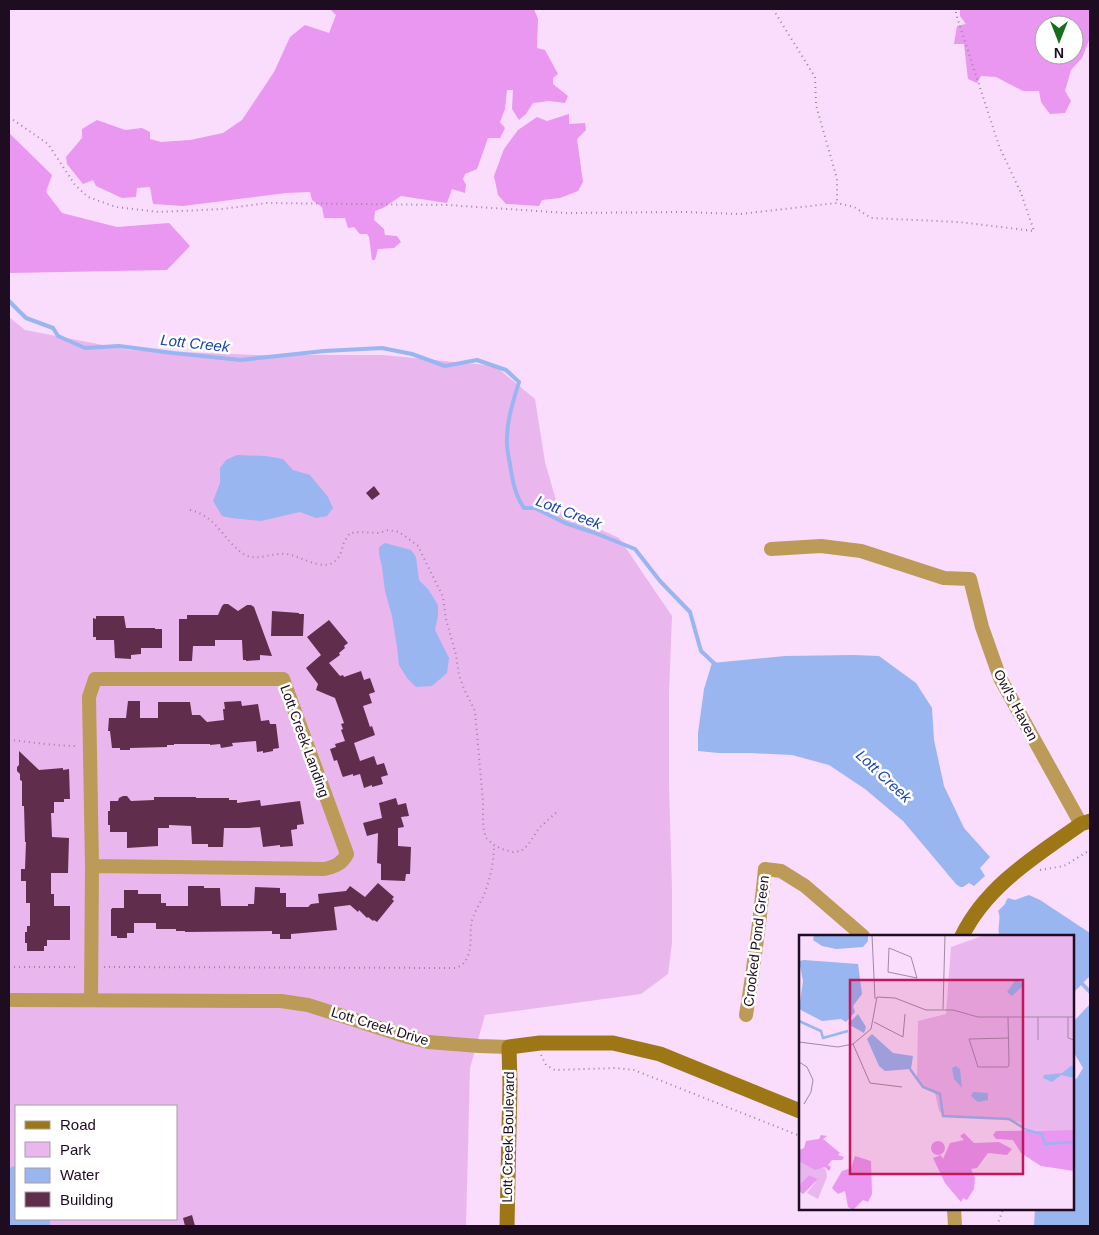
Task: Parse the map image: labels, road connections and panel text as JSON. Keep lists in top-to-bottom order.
{
  "streets": {
    "street": [
      "Owl's Haven",
      "Lott Creek Landing",
      "Crooked Pond Green",
      "Lott Creek Drive",
      "Lott Creek Boulevard"
    ]
  },
  "crossings": [
    ["Lott Creek Landing", "Lott Creek Drive"],
    ["Lott Creek Drive", "Lott Creek Boulevard"]
  ],
  "water": ["Lott Creek"],
  "legend": [
    "Road",
    "Park",
    "Water",
    "Building"
  ],
  "north": "bottom"
}
